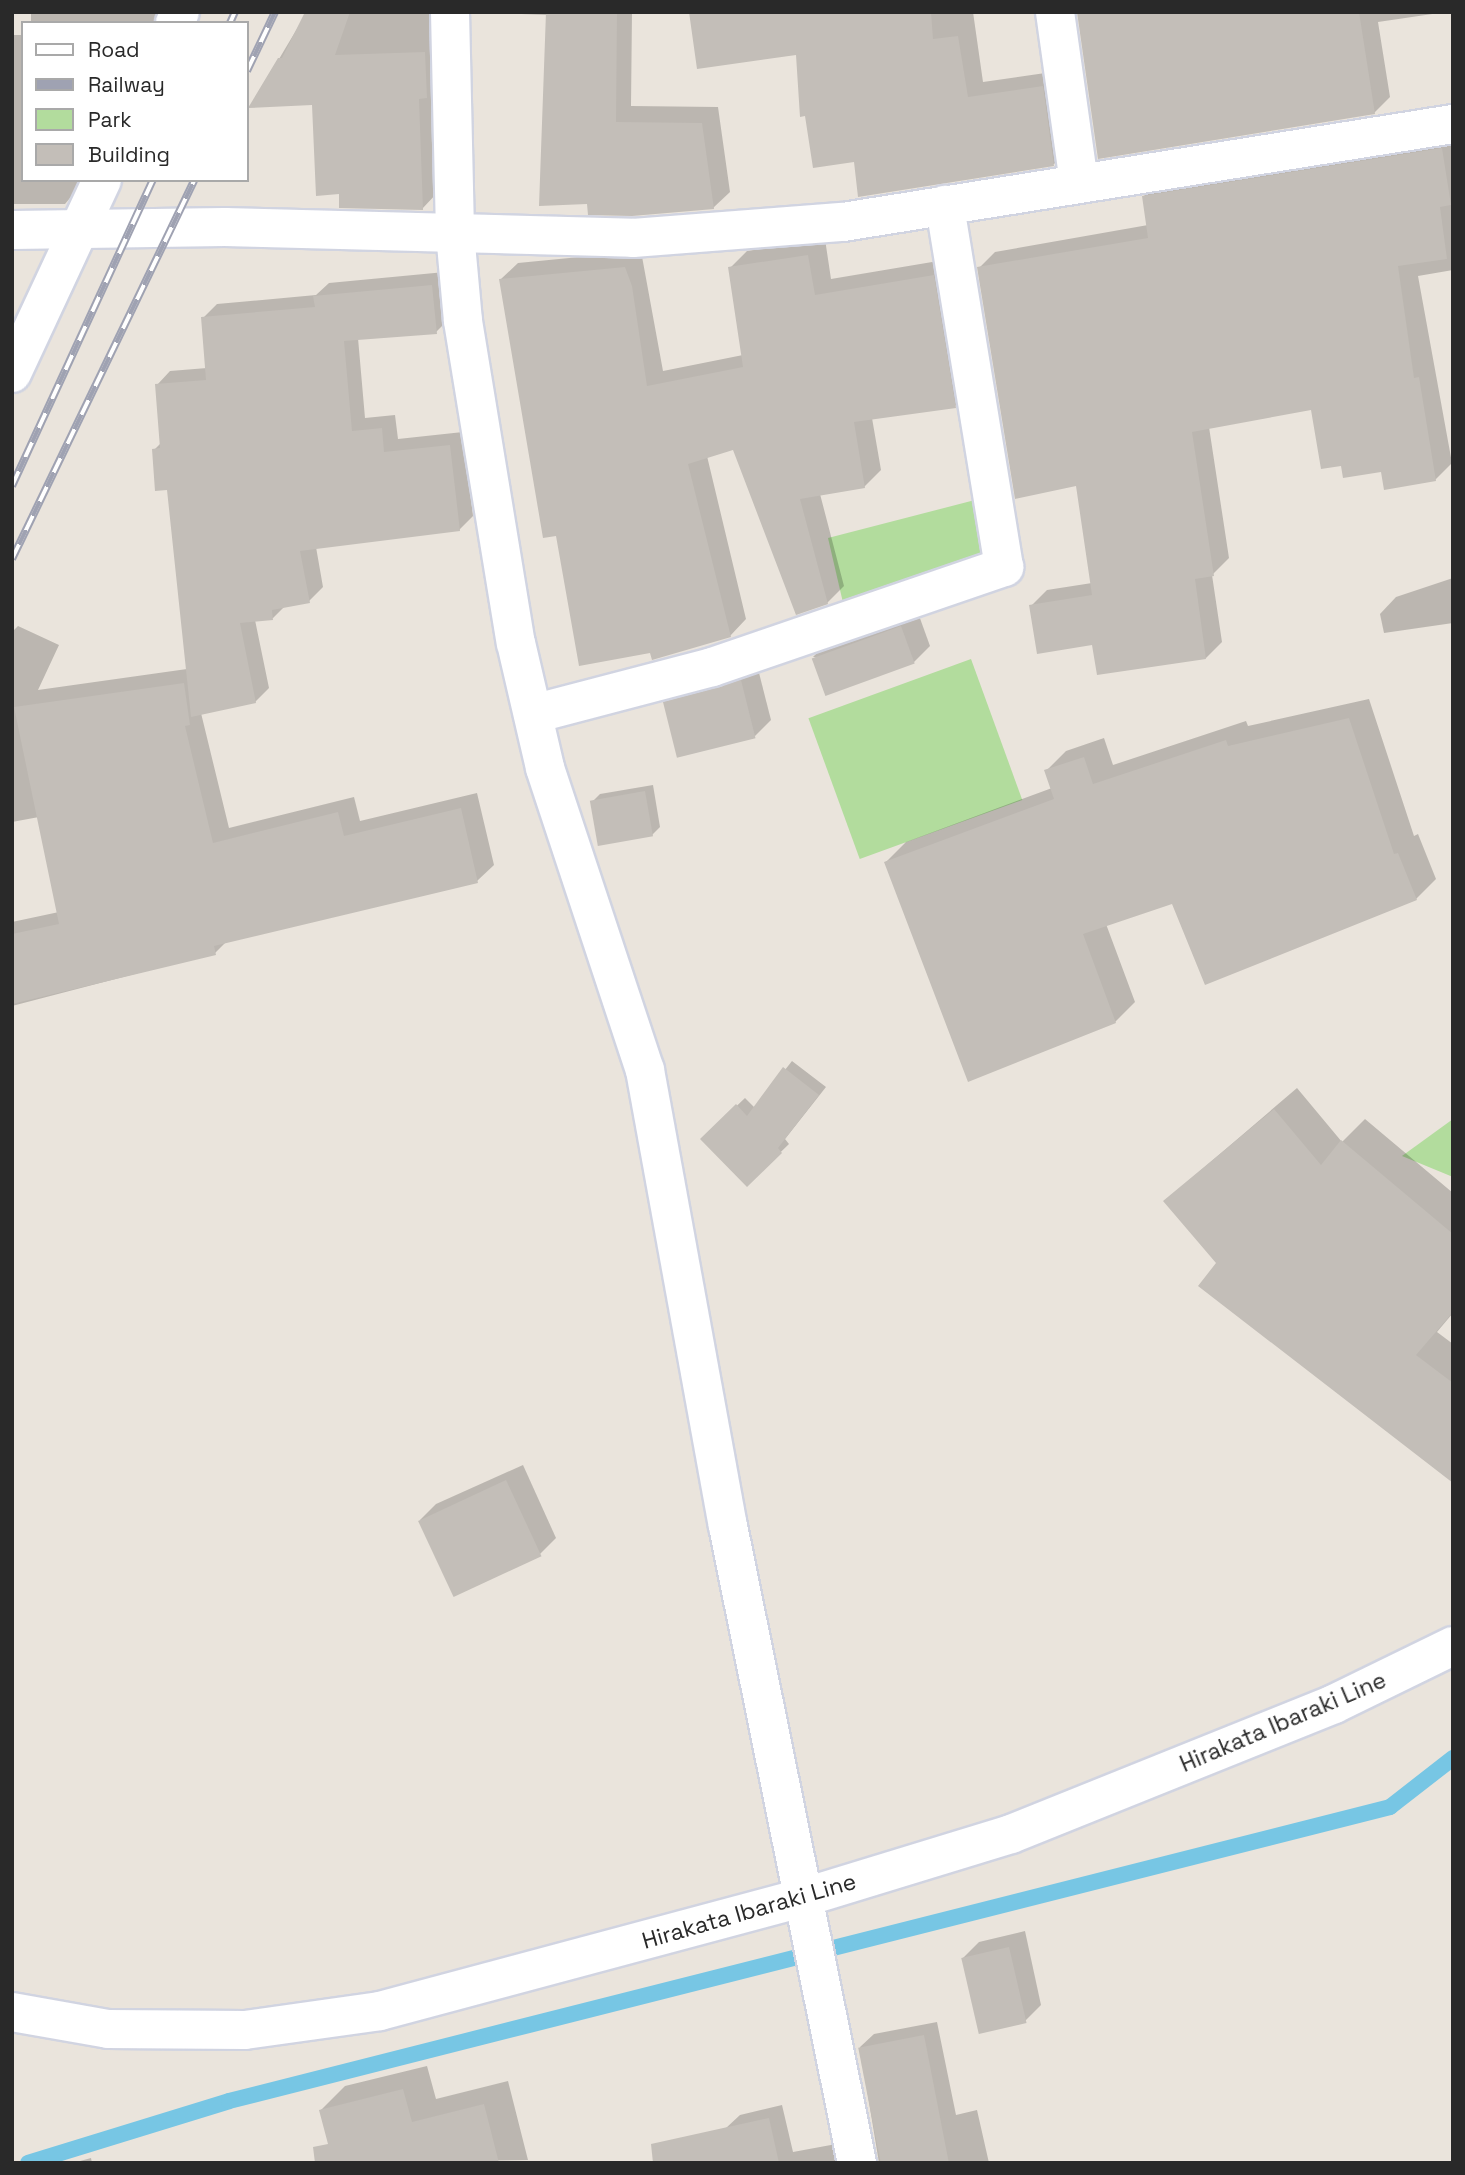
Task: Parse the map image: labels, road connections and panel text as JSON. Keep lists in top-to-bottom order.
{
  "streets": {
    "street": ["Hirakata Ibaraki Line"]
  },
  "legend": [
    "Road",
    "Railway",
    "Park",
    "Building"
  ]
}
